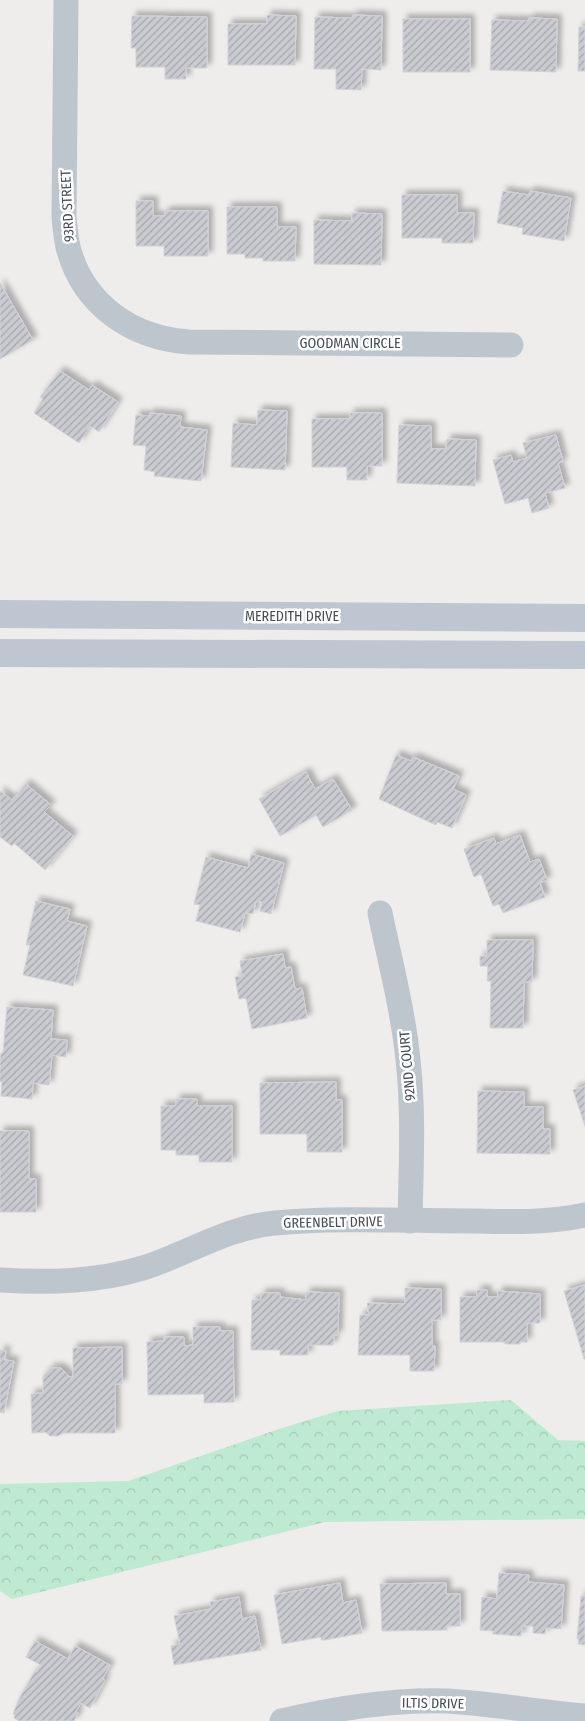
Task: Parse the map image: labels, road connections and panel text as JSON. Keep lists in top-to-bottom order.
{
  "streets": {
    "main road": ["MEREDITH DRIVE"],
    "street": [
      "93RD STREET",
      "GOODMAN CIRCLE",
      "92ND COURT",
      "GREENBELT DRIVE",
      "ILTIS DRIVE"
    ]
  },
  "crossings": [
    ["93RD STREET", "GOODMAN CIRCLE"],
    ["92ND COURT", "GREENBELT DRIVE"]
  ]
}
